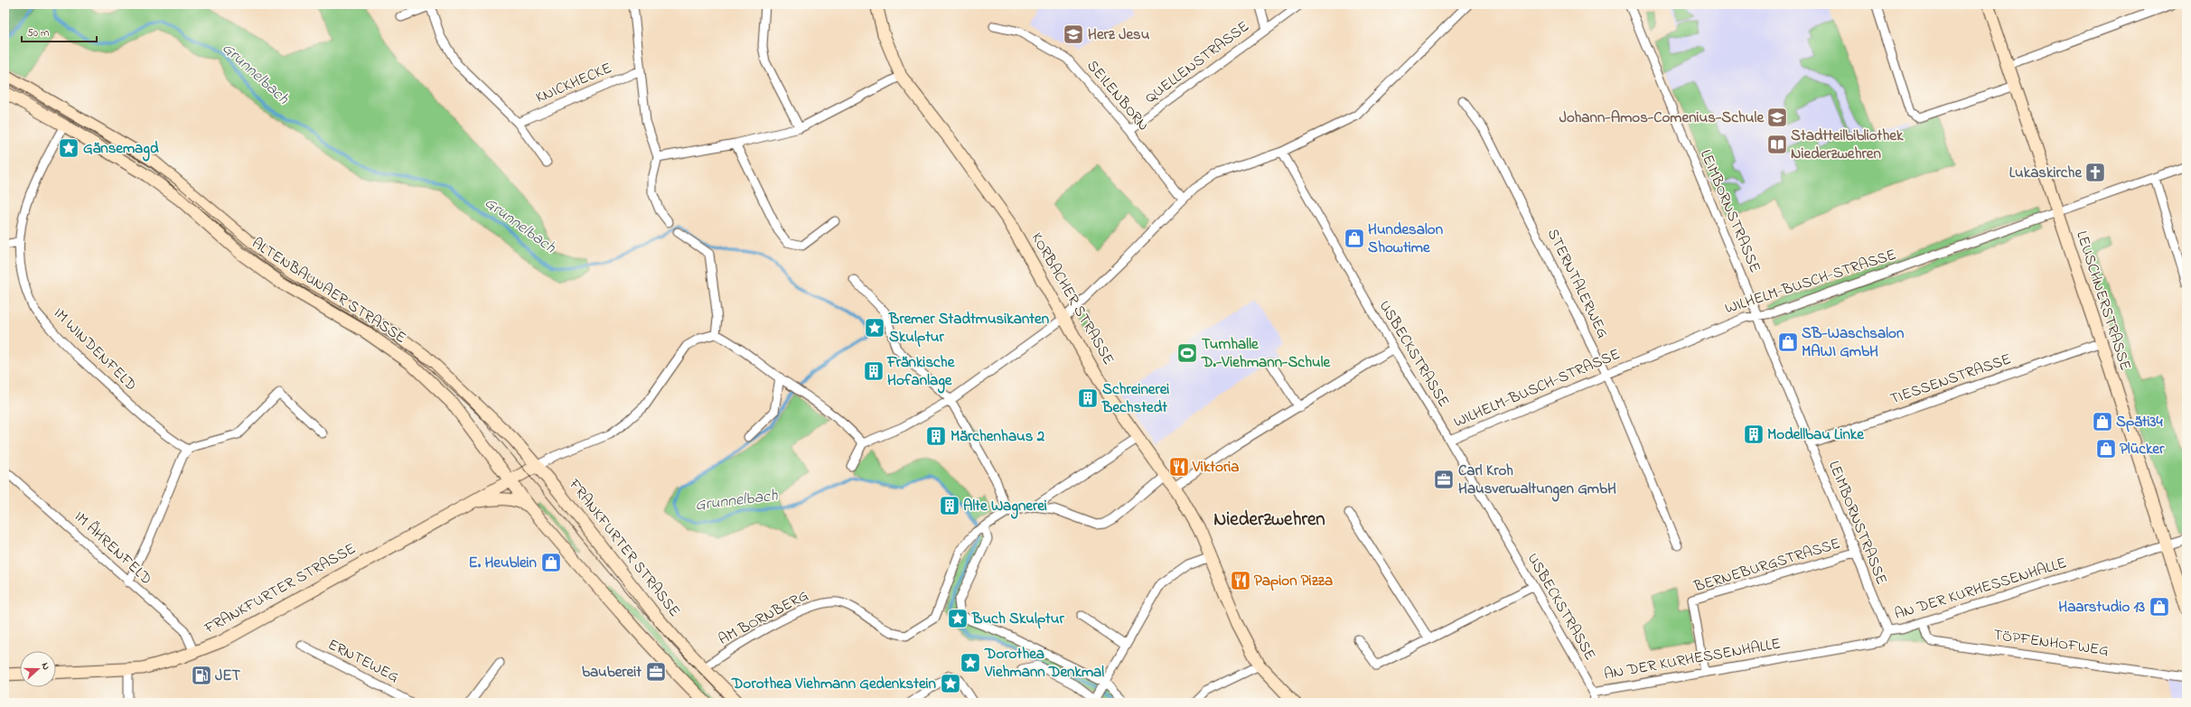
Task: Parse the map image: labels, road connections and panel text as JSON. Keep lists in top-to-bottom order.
{
  "streets": {
    "main road": [
      "ALTENBAUNAER STRASSE",
      "KORBACHER STRASSE",
      "LEUSCHNERSTRASSE",
      "FRANKFURTER STRASSE"
    ],
    "street": [
      "QUELLENSTRASSE",
      "KNICKHECKE",
      "SEILENBORN",
      "LEIMBORNSTRASSE",
      "WILHELM-BUSCH-STRASSE",
      "STERNTALERWEG",
      "IM WINDENFELD",
      "USBECKSTRASSE",
      "TIESSENSTRASSE",
      "IM ÄHRENFELD",
      "BERNEBURGSTRASSE",
      "AN DER KURHESSENHALLE",
      "AM BORNBERG",
      "TÖPFENHOFWEG",
      "ERNTEWEG"
    ]
  },
  "crossings": [
    ["QUELLENSTRASSE", "SEILENBORN"],
    ["LEIMBORNSTRASSE", "WILHELM-BUSCH-STRASSE"],
    ["LEIMBORNSTRASSE", "TIESSENSTRASSE"],
    ["LEIMBORNSTRASSE", "BERNEBURGSTRASSE"],
    ["LEIMBORNSTRASSE", "AN DER KURHESSENHALLE"],
    ["WILHELM-BUSCH-STRASSE", "STERNTALERWEG"],
    ["WILHELM-BUSCH-STRASSE", "LEUSCHNERSTRASSE"],
    ["WILHELM-BUSCH-STRASSE", "USBECKSTRASSE"],
    ["ALTENBAUNAER STRASSE", "IM WINDENFELD"],
    ["ALTENBAUNAER STRASSE", "FRANKFURTER STRASSE"],
    ["LEUSCHNERSTRASSE", "TIESSENSTRASSE"],
    ["LEUSCHNERSTRASSE", "AN DER KURHESSENHALLE"],
    ["USBECKSTRASSE", "AN DER KURHESSENHALLE"],
    ["IM ÄHRENFELD", "FRANKFURTER STRASSE"],
    ["FRANKFURTER STRASSE", "AM BORNBERG"],
    ["BERNEBURGSTRASSE", "AN DER KURHESSENHALLE"],
    ["AN DER KURHESSENHALLE", "TÖPFENHOFWEG"]
  ],
  "districts": ["Niederzwehren"],
  "water": ["Grunnelbach"],
  "places": {
    "school or university": ["Herz Jesu", "Johann-Amos-Comenius-Schule"],
    "library": ["Stadtteilbibliothek Niederzwehren"],
    "place": [
      "Gänsemagd",
      "Bremer Stadtmusikanten Skulptur",
      "Buch Skulptur",
      "Dorothea Viehmann Denkmal",
      "Dorothea Viehmann Gedenkstein"
    ],
    "church": ["Lukaskirche"],
    "shop": [
      "Hundesalon Showtime",
      "SB-Waschsalon MAWI GmbH",
      "Späti34",
      "Plücker",
      "E. Heublein",
      "Haarstudio 13"
    ],
    "sports": ["Turnhalle D.-Viehmann-Schule"],
    "building": [
      "Fränkische Hofanlage",
      "Schreinerei Bechstedt",
      "Modellbau Linke",
      "Märchenhaus 2",
      "Alte Wagnerei"
    ],
    "restaurant": ["Viktoria", "Papion Pizza"],
    "office": ["Carl Kroh Hausverwaltungen GmbH", "baubereit"],
    "fuel station": ["JET"]
  },
  "scale_bar": "50 m",
  "north": "right"
}
